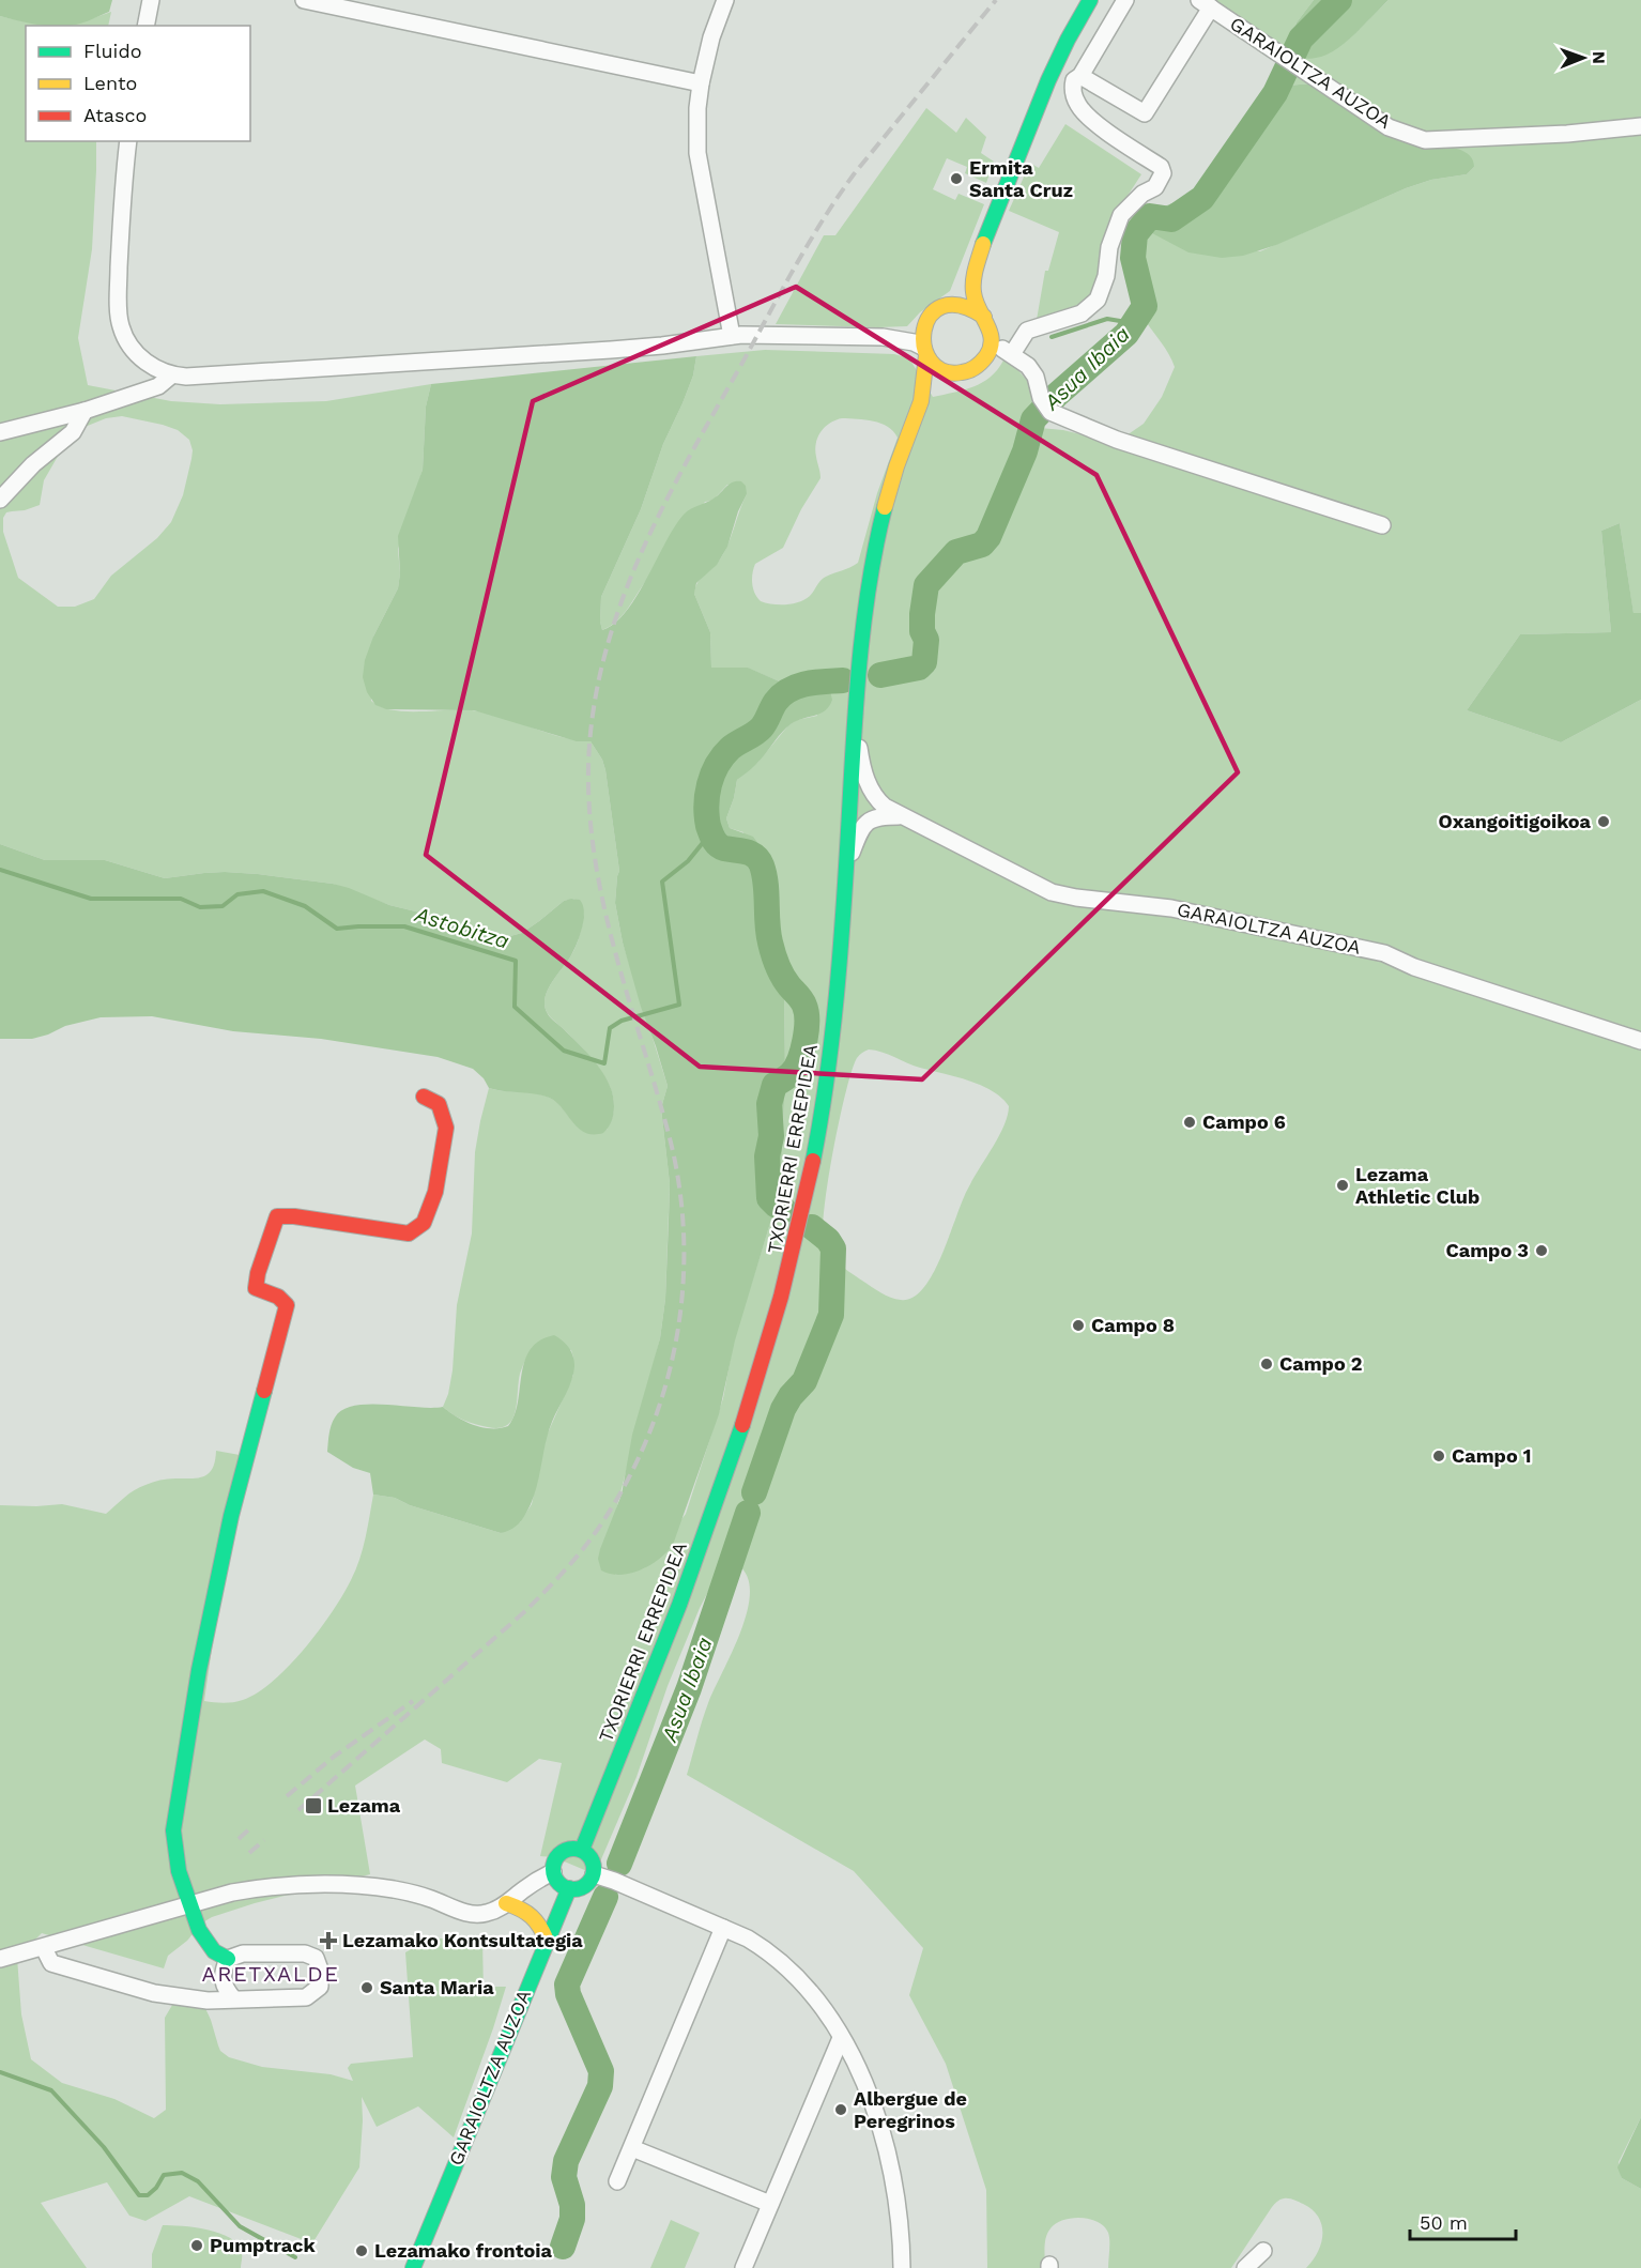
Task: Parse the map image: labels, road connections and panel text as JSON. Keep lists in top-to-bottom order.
{
  "streets": {
    "street": ["GARAIOLTZA AUZOA", "TXORIERRI ERREPIDEA"]
  },
  "crossings": [
    ["GARAIOLTZA AUZOA", "TXORIERRI ERREPIDEA"]
  ],
  "districts": ["ARETXALDE"],
  "water": ["Asua Ibaia", "Astobitza"],
  "places": {
    "other": [
      "Ermita Santa Cruz",
      "Oxangoitigoikoa",
      "Campo 6",
      "Lezama Athletic Club",
      "Campo 3",
      "Campo 8",
      "Campo 2",
      "Campo 1",
      "Santa Maria",
      "Albergue de Peregrinos",
      "Pumptrack",
      "Lezamako frontoia"
    ],
    "transit": ["Lezama"],
    "health": ["Lezamako Kontsultategia"]
  },
  "legend": ["Fluido", "Lento", "Atasco"],
  "scale_bar": "50 m",
  "north": "right"
}
